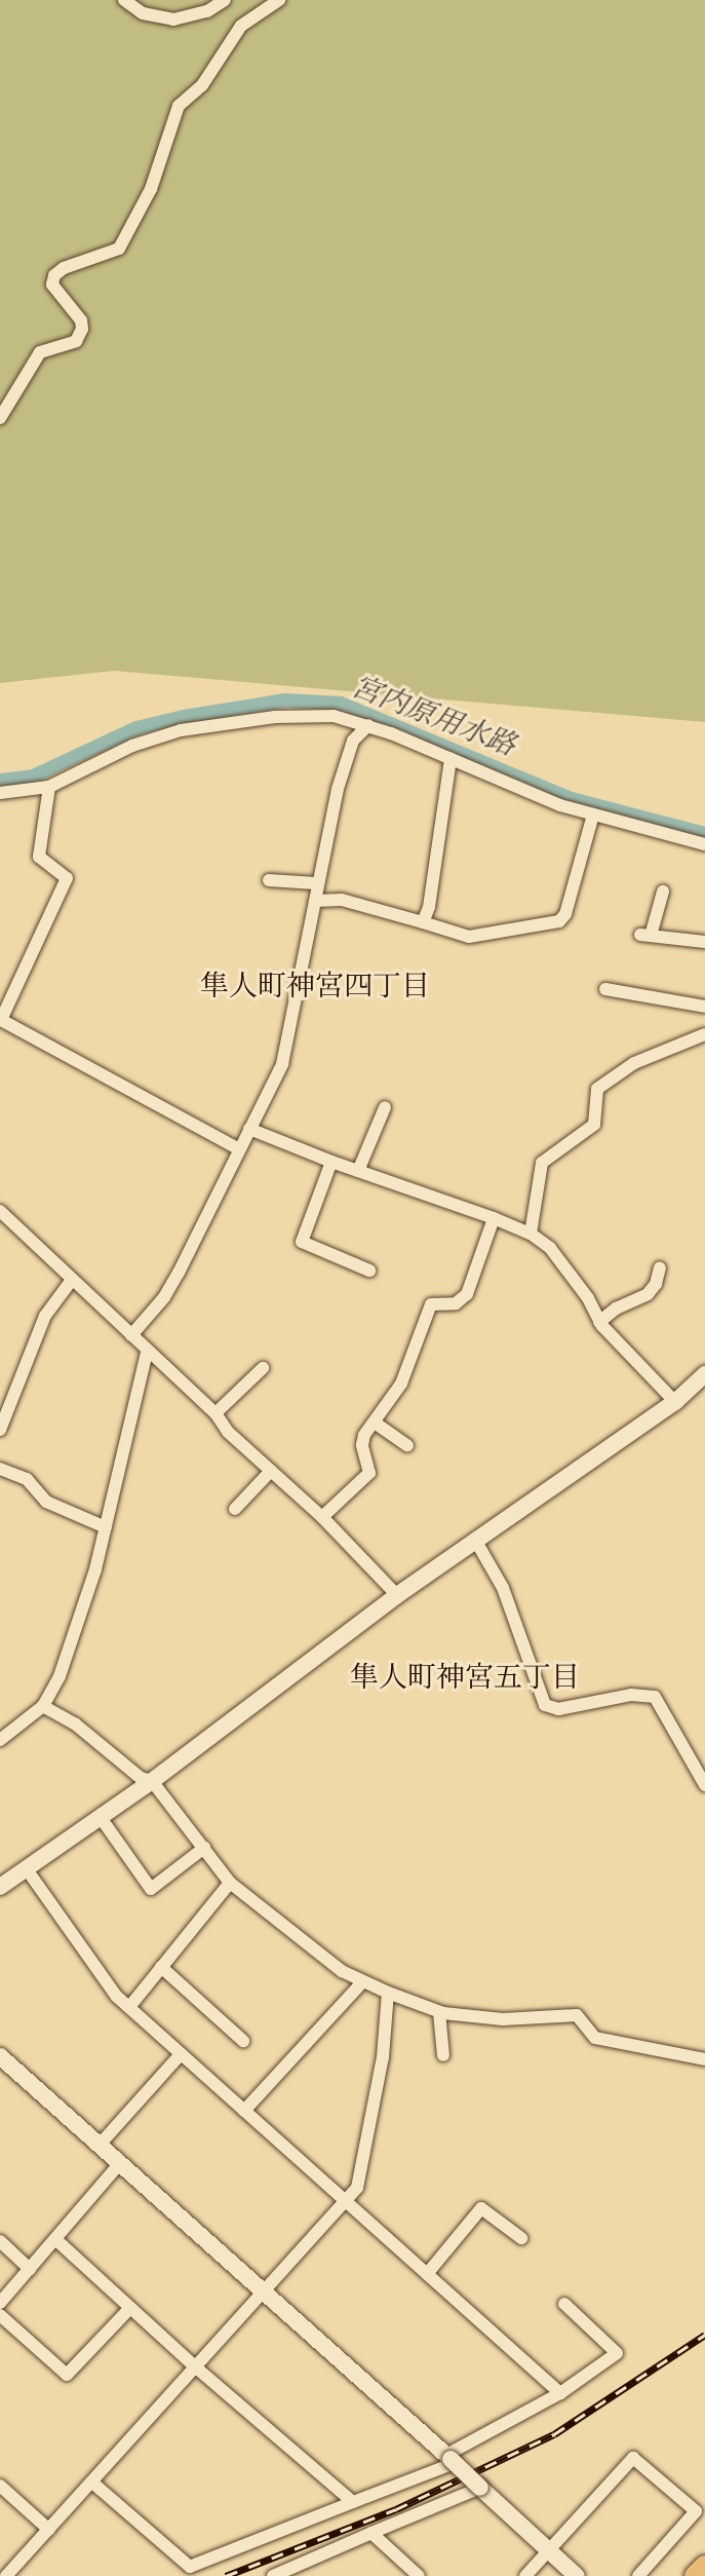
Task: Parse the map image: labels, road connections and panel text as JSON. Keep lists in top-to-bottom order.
{
  "districts": ["隼人町神宮四丁目", "隼人町神宮五丁目"],
  "water": ["宮内原用水路"]
}
